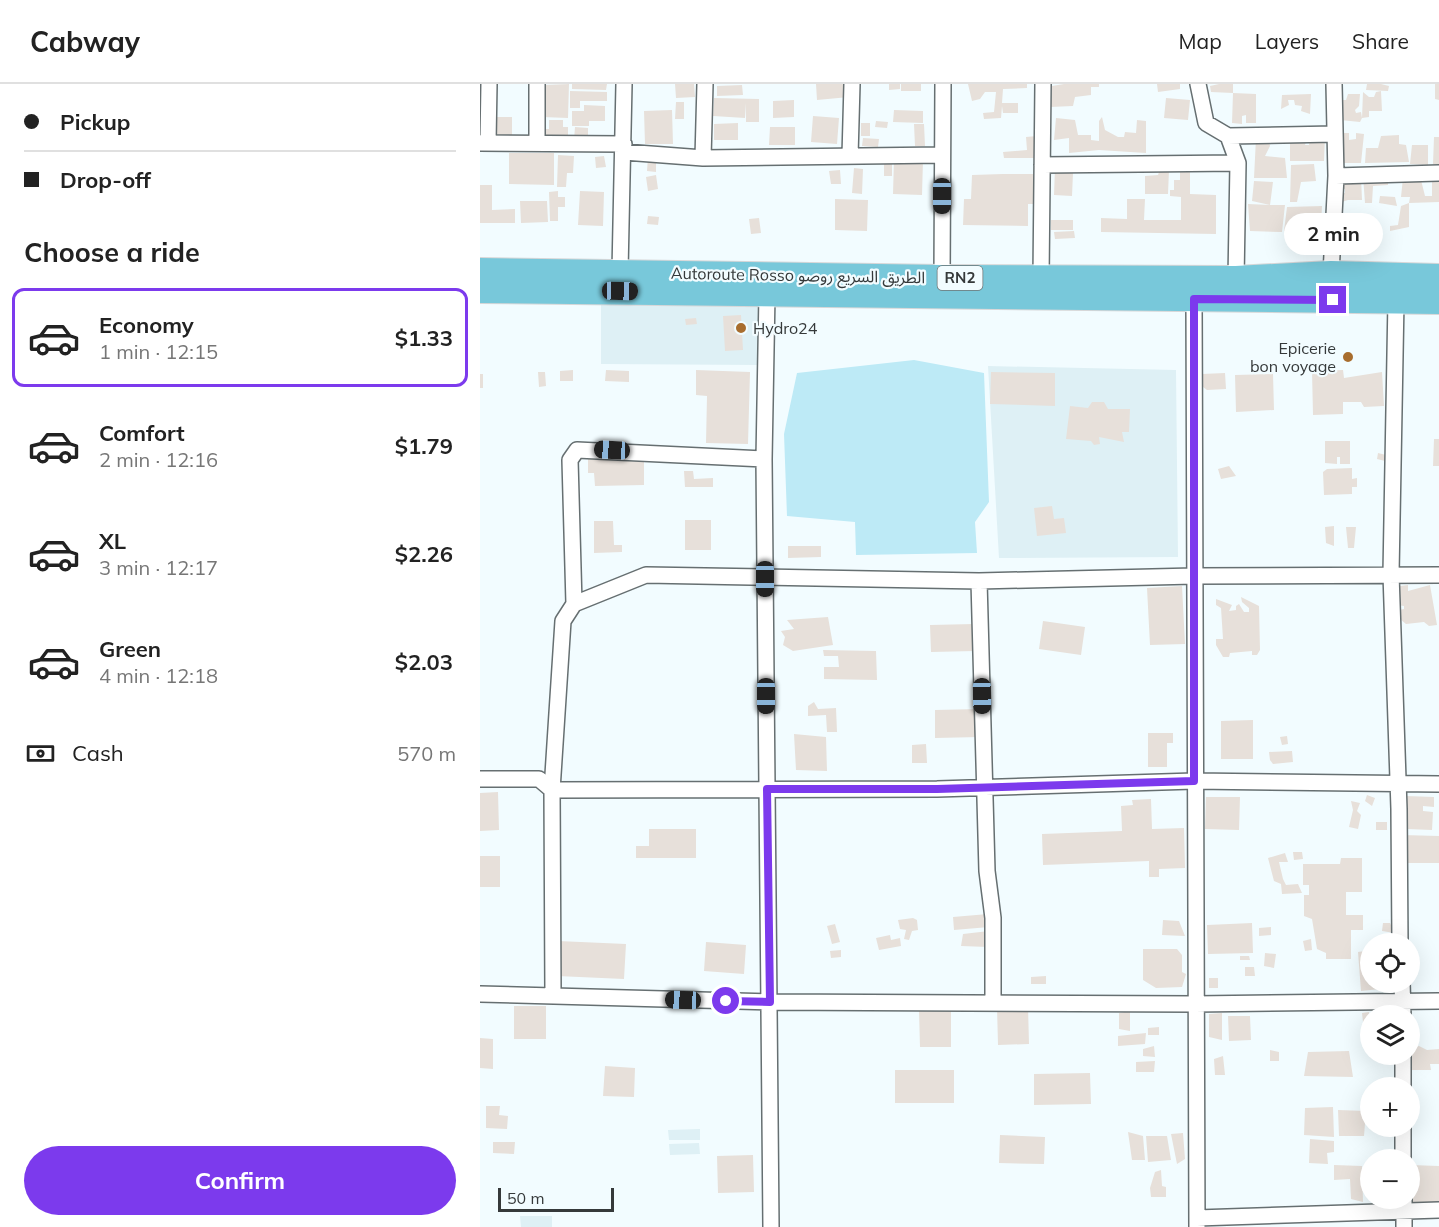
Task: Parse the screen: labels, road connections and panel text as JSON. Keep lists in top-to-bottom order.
{
  "streets": {
    "highway": ["Autoroute Rosso الطريق السريع روصو", "RN2"]
  },
  "places": ["Hydro24", "Epicerie bon voyage"],
  "scale_bar": "50 m",
  "page": {
    "header": "Cabway",
    "nav": ["Map", "Layers", "Share"],
    "banner": ["Pickup", "Drop-off"],
    "bubble": "2 min",
    "heading": "Choose a ride",
    "list": [
      {
        "name": "Economy",
        "note": "1 min · 12:15",
        "value": "$1.33"
      },
      {
        "name": "Comfort",
        "note": "2 min · 12:16",
        "value": "$1.79"
      },
      {
        "name": "XL",
        "note": "3 min · 12:17",
        "value": "$2.26"
      },
      {
        "name": "Green",
        "note": "4 min · 12:18",
        "value": "$2.03"
      }
    ],
    "pay": ["Cash", "570 m"],
    "map_buttons": ["+", "−"],
    "buttons": "Confirm",
    "scale": "50 m"
  }
}
